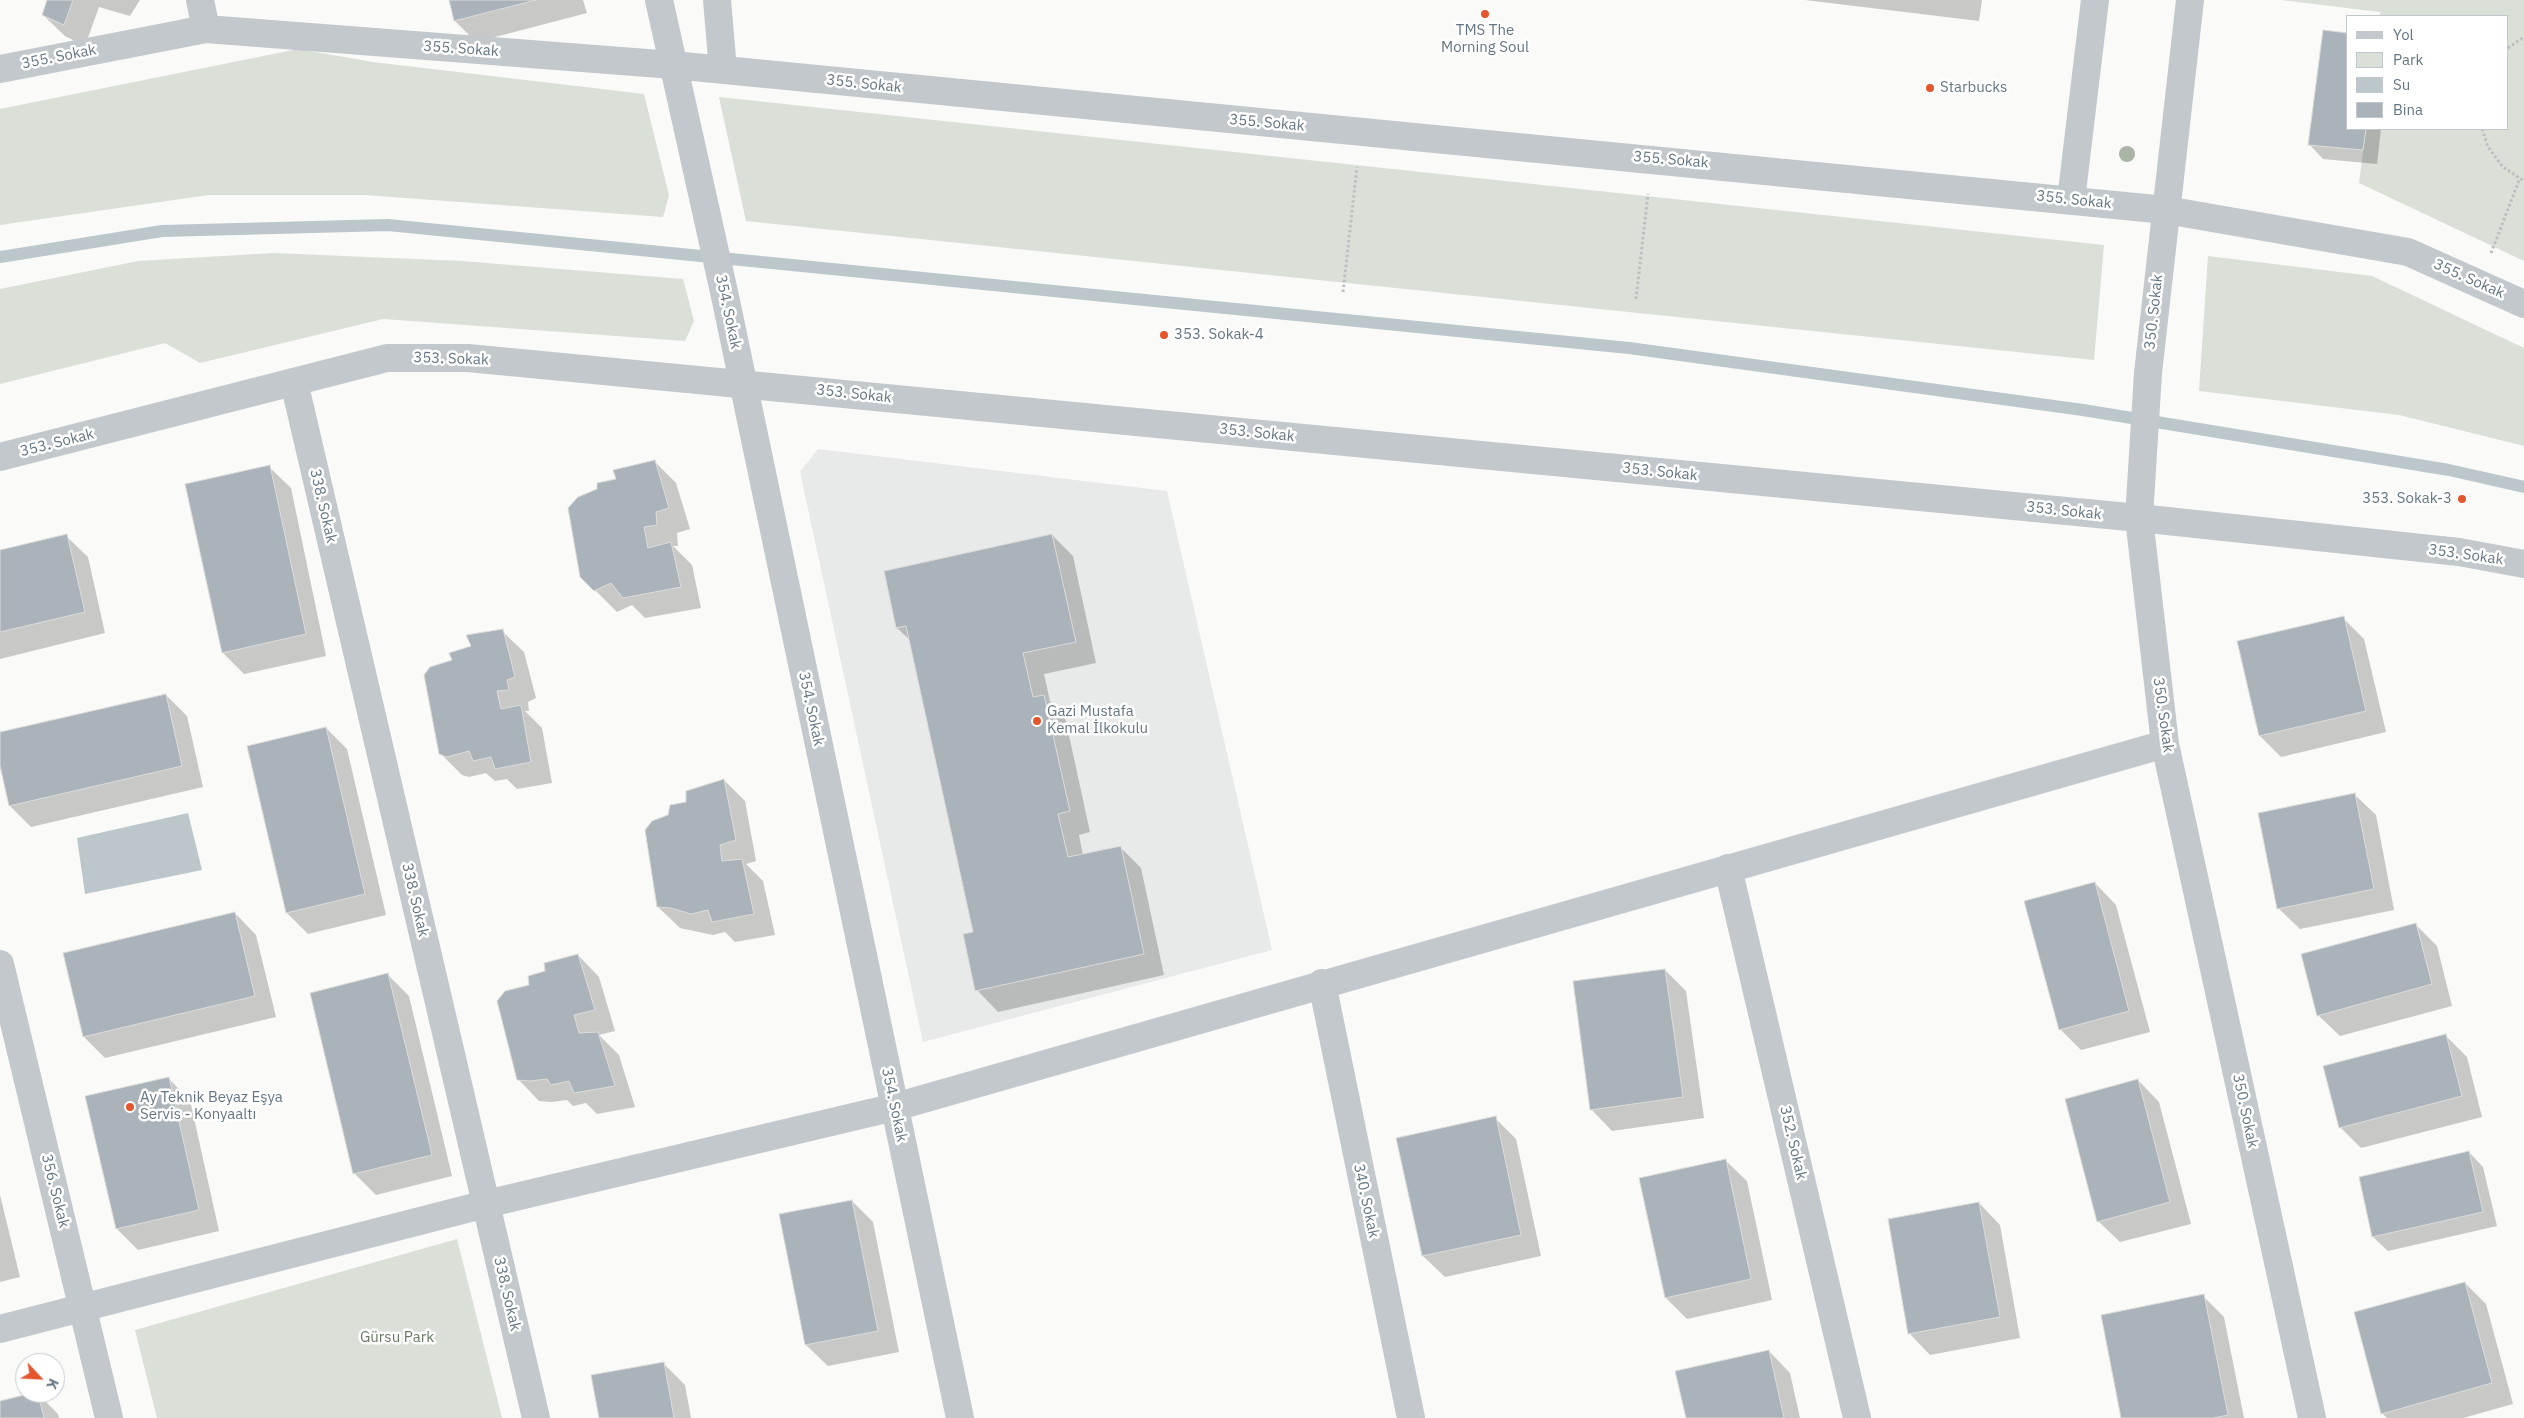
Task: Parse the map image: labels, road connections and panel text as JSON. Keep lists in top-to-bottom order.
{
  "streets": {
    "street": [
      "355. Sokak",
      "354. Sokak",
      "350. Sokak",
      "353. Sokak",
      "338. Sokak",
      "352. Sokak",
      "356. Sokak",
      "340. Sokak"
    ]
  },
  "crossings": [
    ["355. Sokak", "354. Sokak"],
    ["355. Sokak", "350. Sokak"],
    ["354. Sokak", "353. Sokak"],
    ["350. Sokak", "353. Sokak"],
    ["353. Sokak", "338. Sokak"]
  ],
  "parks": ["Gürsu Park"],
  "places": [
    "TMS The Morning Soul",
    "Starbucks",
    "353. Sokak-4",
    "353. Sokak-3",
    "Gazi Mustafa Kemal İlkokulu",
    "Ay Teknik Beyaz Eşya Servis - Konyaaltı"
  ],
  "legend": [
    "Yol",
    "Park",
    "Su",
    "Bina"
  ],
  "north": "bottom right"
}
